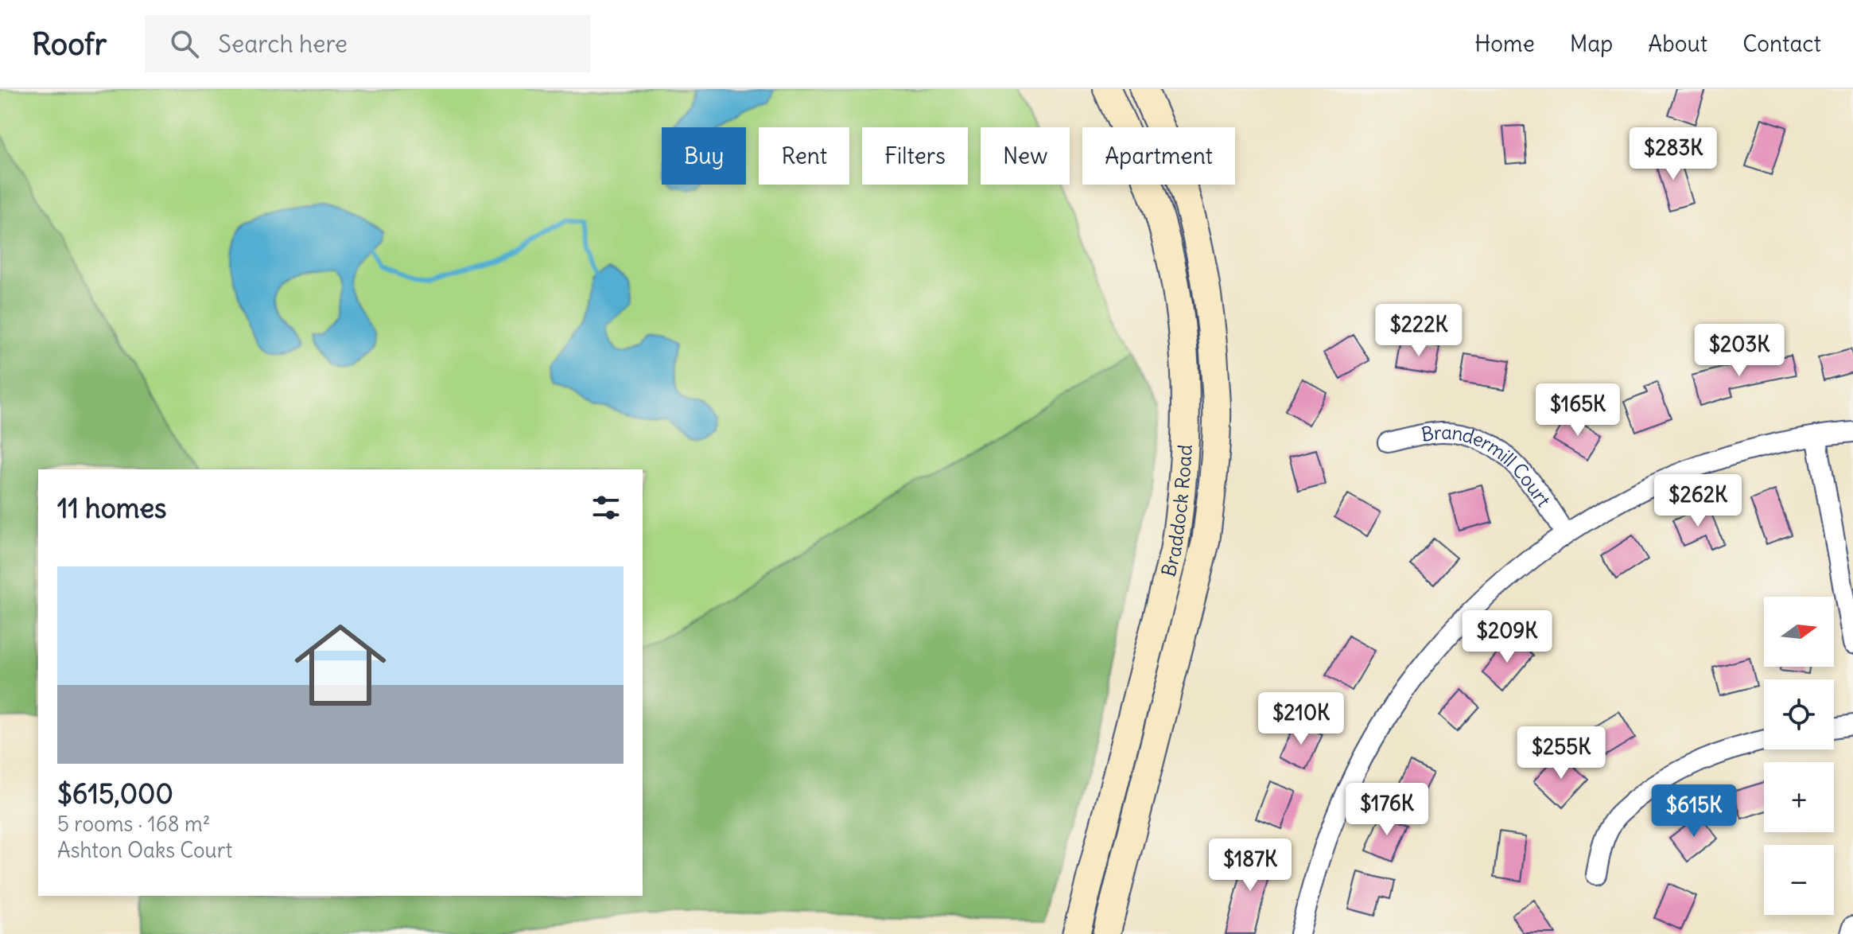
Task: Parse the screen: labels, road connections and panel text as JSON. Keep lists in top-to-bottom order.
{
  "streets": {
    "main road": ["Braddock Road"],
    "street": ["Brandermill Court"]
  },
  "north": "right",
  "page": {
    "header": "Roofr",
    "search": "Search here",
    "nav": [
      "Home",
      "Map",
      "About",
      "Contact"
    ],
    "price": [
      "$283K",
      "$222K",
      "$203K",
      "$165K",
      "$262K",
      "$209K",
      "$210K",
      "$255K",
      "$176K",
      "$615K",
      "$187K"
    ],
    "chip": [
      "Buy",
      "Rent",
      "Filters",
      "New",
      "Apartment"
    ],
    "heading": "11 homes",
    "list": [
      {
        "name": "$615,000",
        "note": "5 rooms · 168 m² · Ashton Oaks Court"
      }
    ],
    "map_buttons": ["+", "−"]
  }
}
